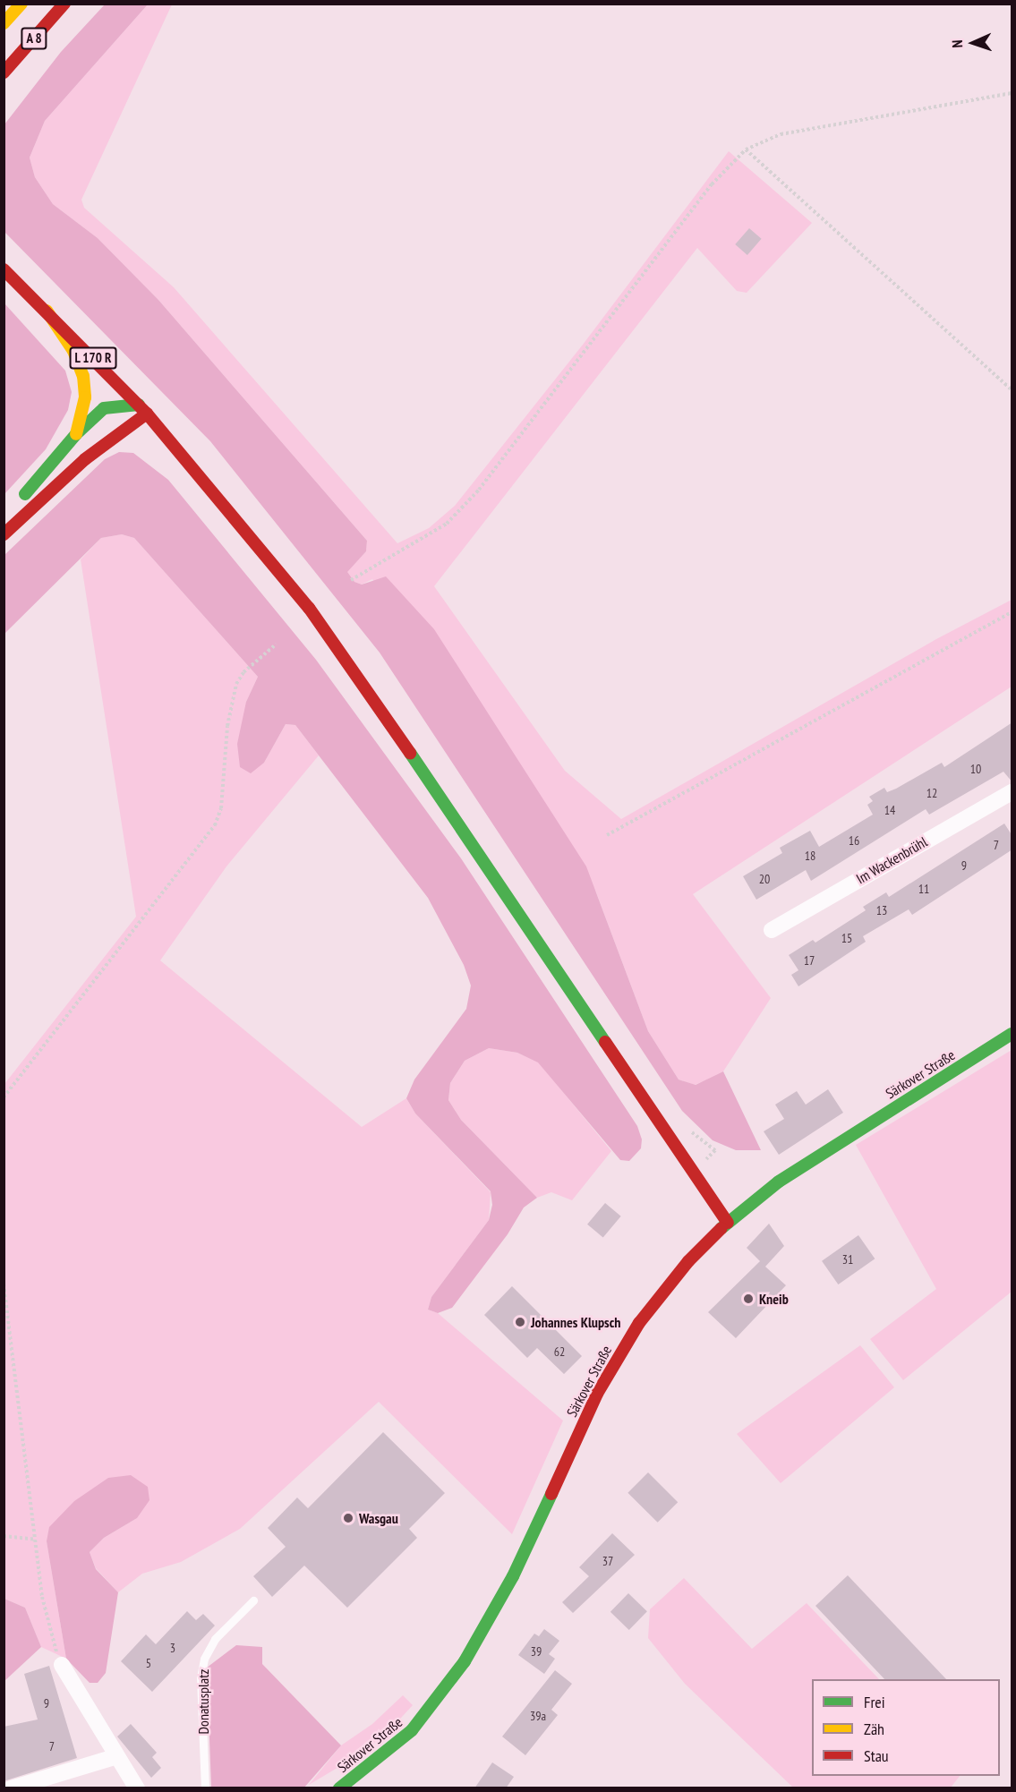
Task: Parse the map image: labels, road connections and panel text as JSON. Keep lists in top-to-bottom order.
{
  "streets": {
    "main road": ["A 8", "L 170 R", "Särkover Straße"],
    "street": ["Im Wackenbrühl"],
    "lane": ["Donatusplatz"]
  },
  "crossings": [
    ["L 170 R", "Särkover Straße"]
  ],
  "places": ["Kneib", "Johannes Klupsch", "Wasgau"],
  "house_numbers": [
    "10",
    "12",
    "14",
    "16",
    "7",
    "18",
    "9",
    "20",
    "11",
    "13",
    "15",
    "17",
    "31",
    "62",
    "37",
    "3",
    "39",
    "5",
    "9",
    "39a",
    "7"
  ],
  "legend": ["Frei", "Zäh", "Stau"],
  "north": "left"
}
